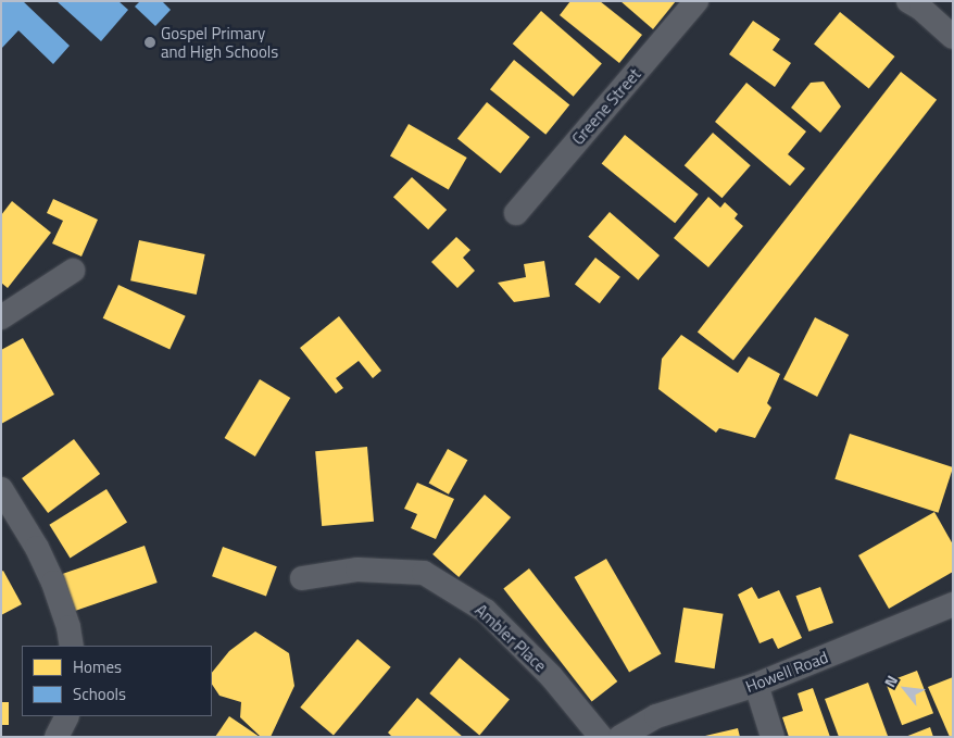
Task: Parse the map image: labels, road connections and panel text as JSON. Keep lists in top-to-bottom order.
{
  "streets": {
    "street": ["Greene Street", "Ambler Place", "Howell Road"]
  },
  "places": ["Gospel Primary and High Schools"],
  "legend": ["Homes", "Schools"],
  "north": "top left"
}
